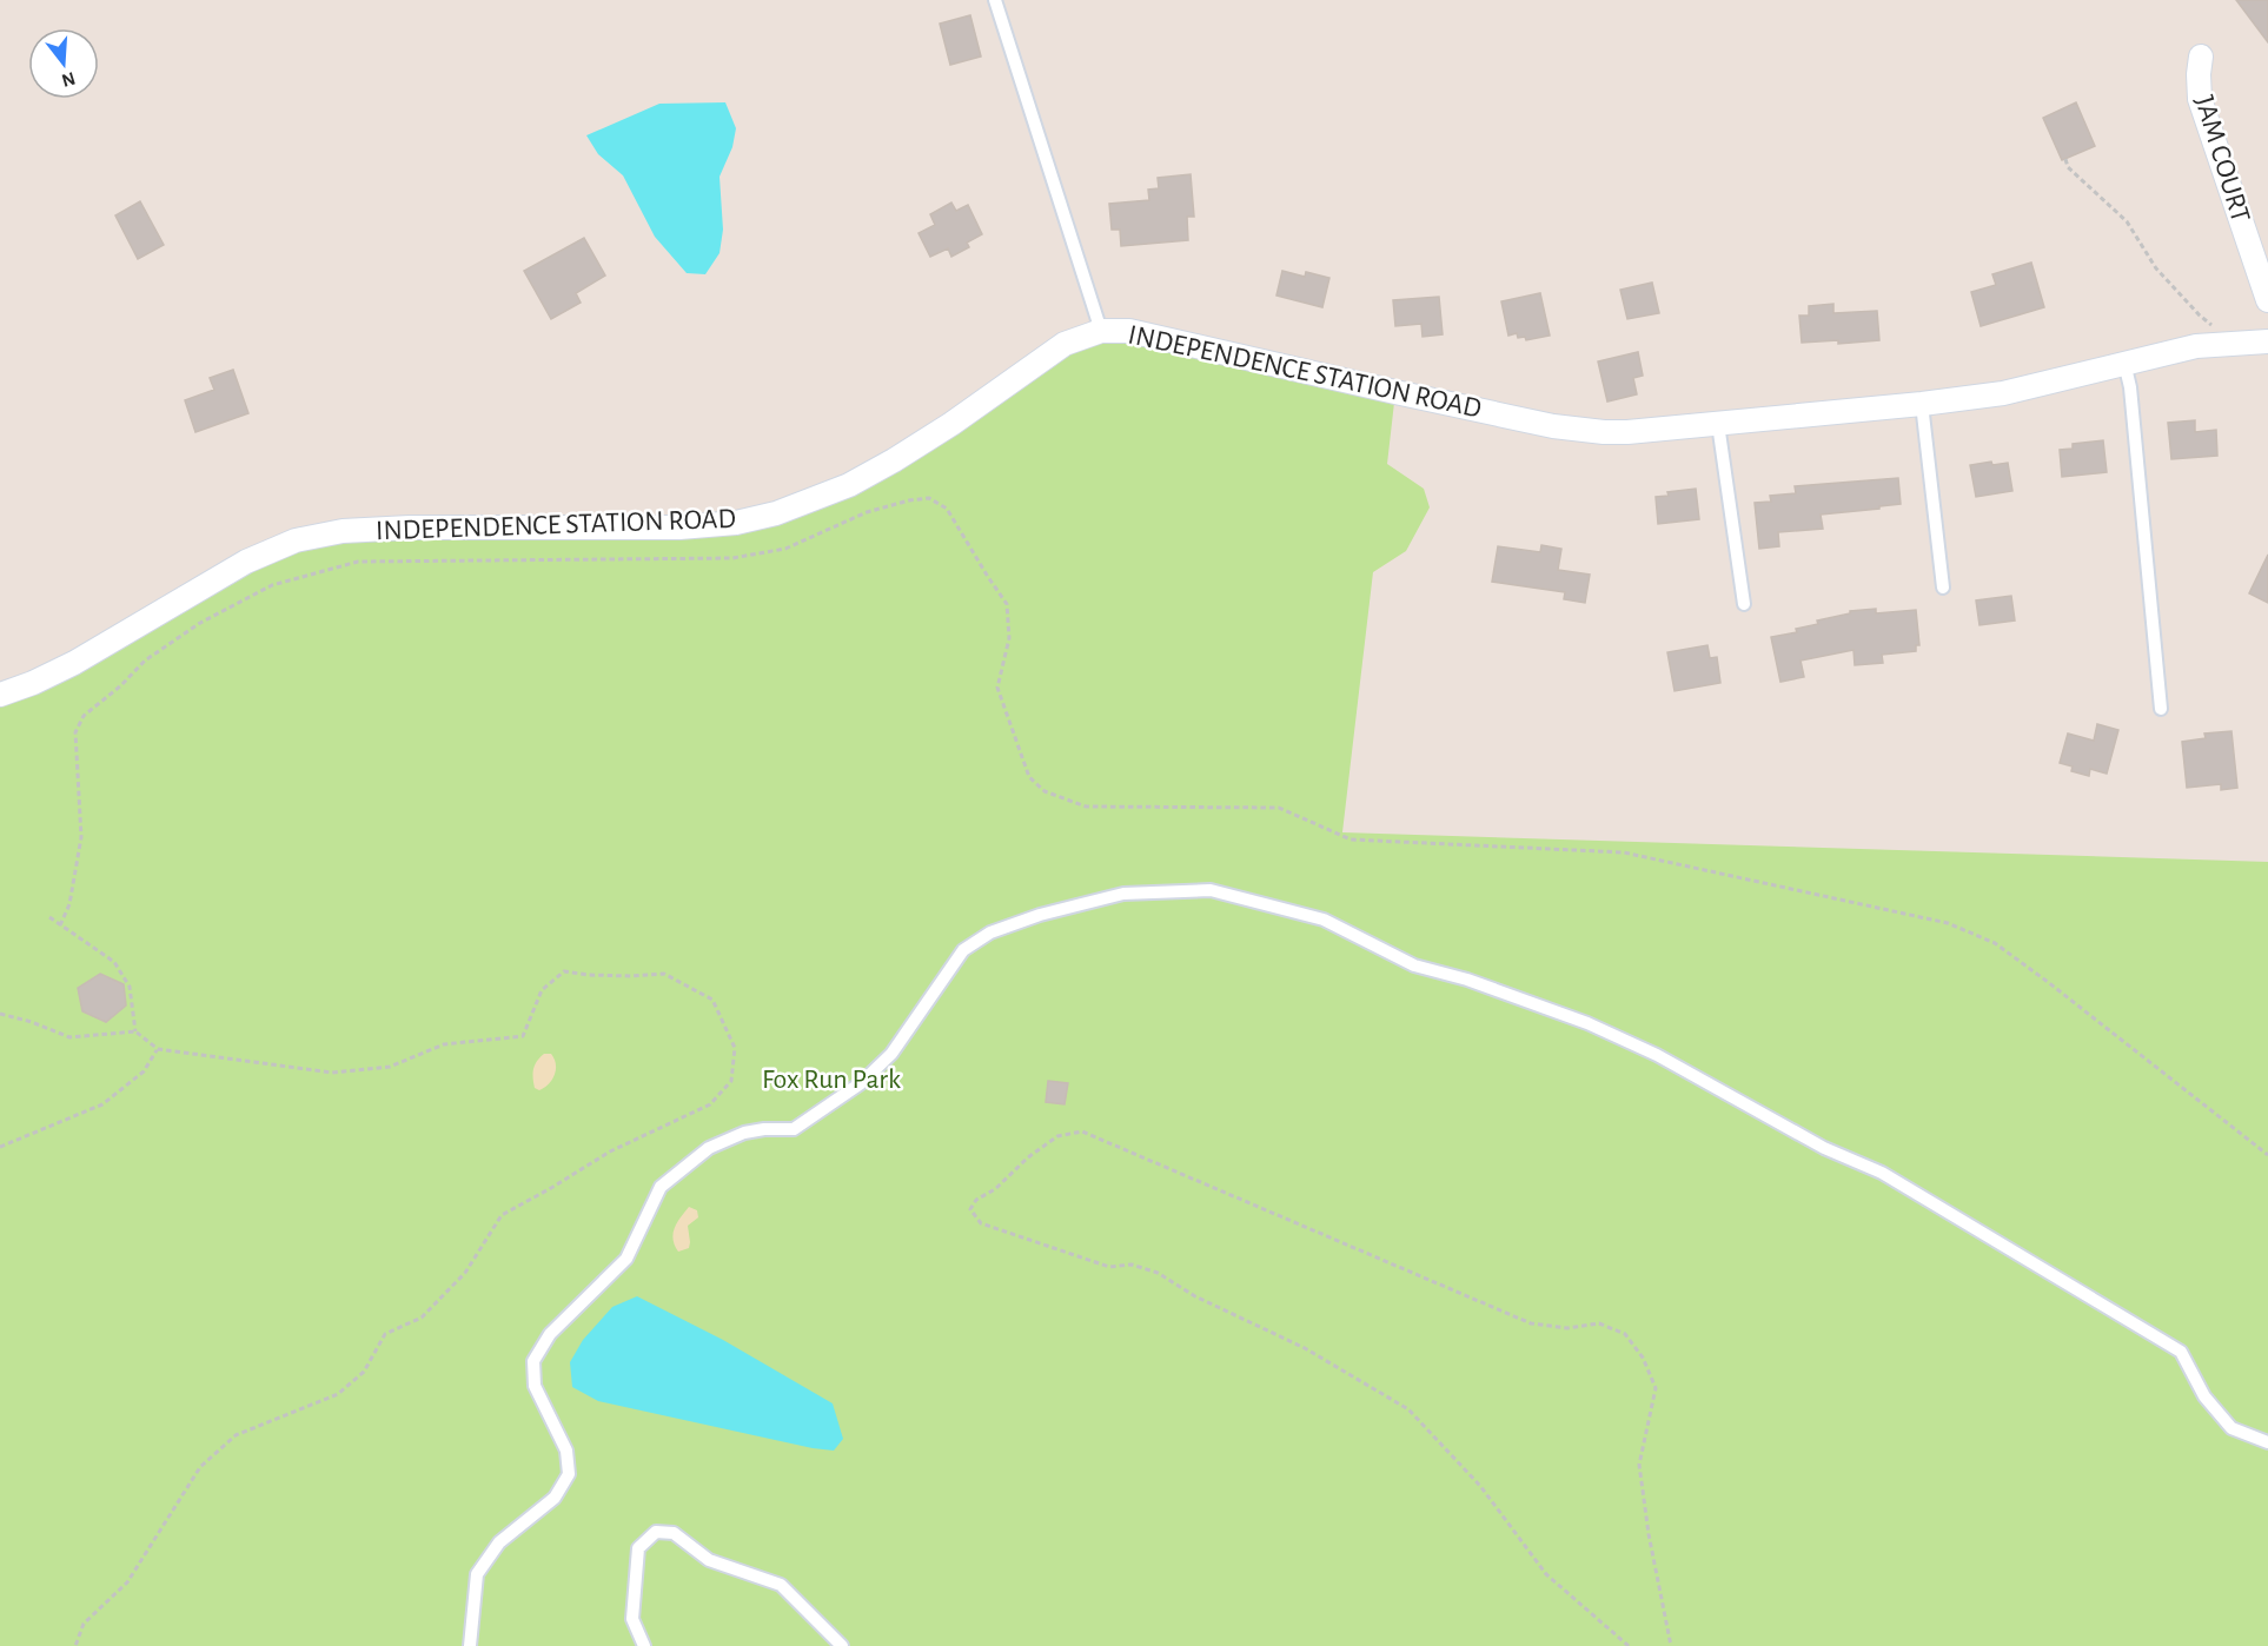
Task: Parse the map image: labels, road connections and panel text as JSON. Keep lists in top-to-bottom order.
{
  "streets": {
    "street": ["JAM COURT", "INDEPENDENCE STATION ROAD"]
  },
  "parks": ["Fox Run Park"],
  "north": "bottom"
}
